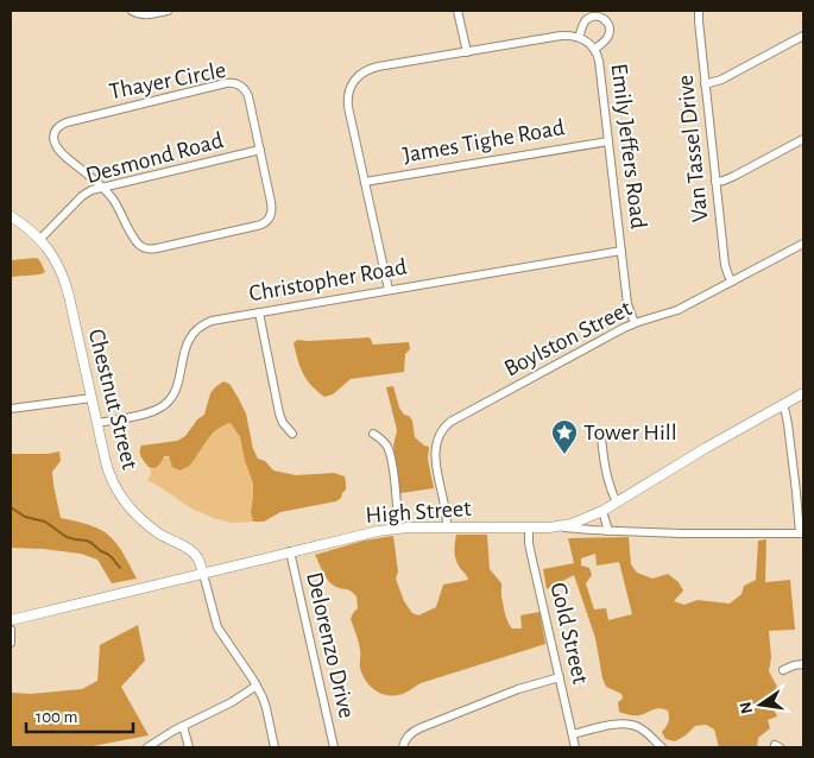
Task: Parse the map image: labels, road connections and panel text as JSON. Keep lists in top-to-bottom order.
{
  "streets": {
    "main road": ["Chestnut Street", "High Street"],
    "street": [
      "Thayer Circle",
      "James Tighe Road",
      "Emily Jeffers Road",
      "Van Tassel Drive",
      "Desmond Road",
      "Christopher Road",
      "Boylston Street",
      "Gold Street",
      "Delorenzo Drive"
    ]
  },
  "crossings": [
    ["Thayer Circle", "Desmond Road"],
    ["James Tighe Road", "Emily Jeffers Road"],
    ["Emily Jeffers Road", "Christopher Road"],
    ["Emily Jeffers Road", "Boylston Street"],
    ["Van Tassel Drive", "Boylston Street"],
    ["Desmond Road", "Chestnut Street"],
    ["Christopher Road", "Chestnut Street"],
    ["Boylston Street", "High Street"],
    ["Chestnut Street", "High Street"],
    ["High Street", "Gold Street"],
    ["High Street", "Delorenzo Drive"]
  ],
  "places": {
    "place": ["Tower Hill"]
  },
  "scale_bar": "100 m",
  "north": "left"
}
